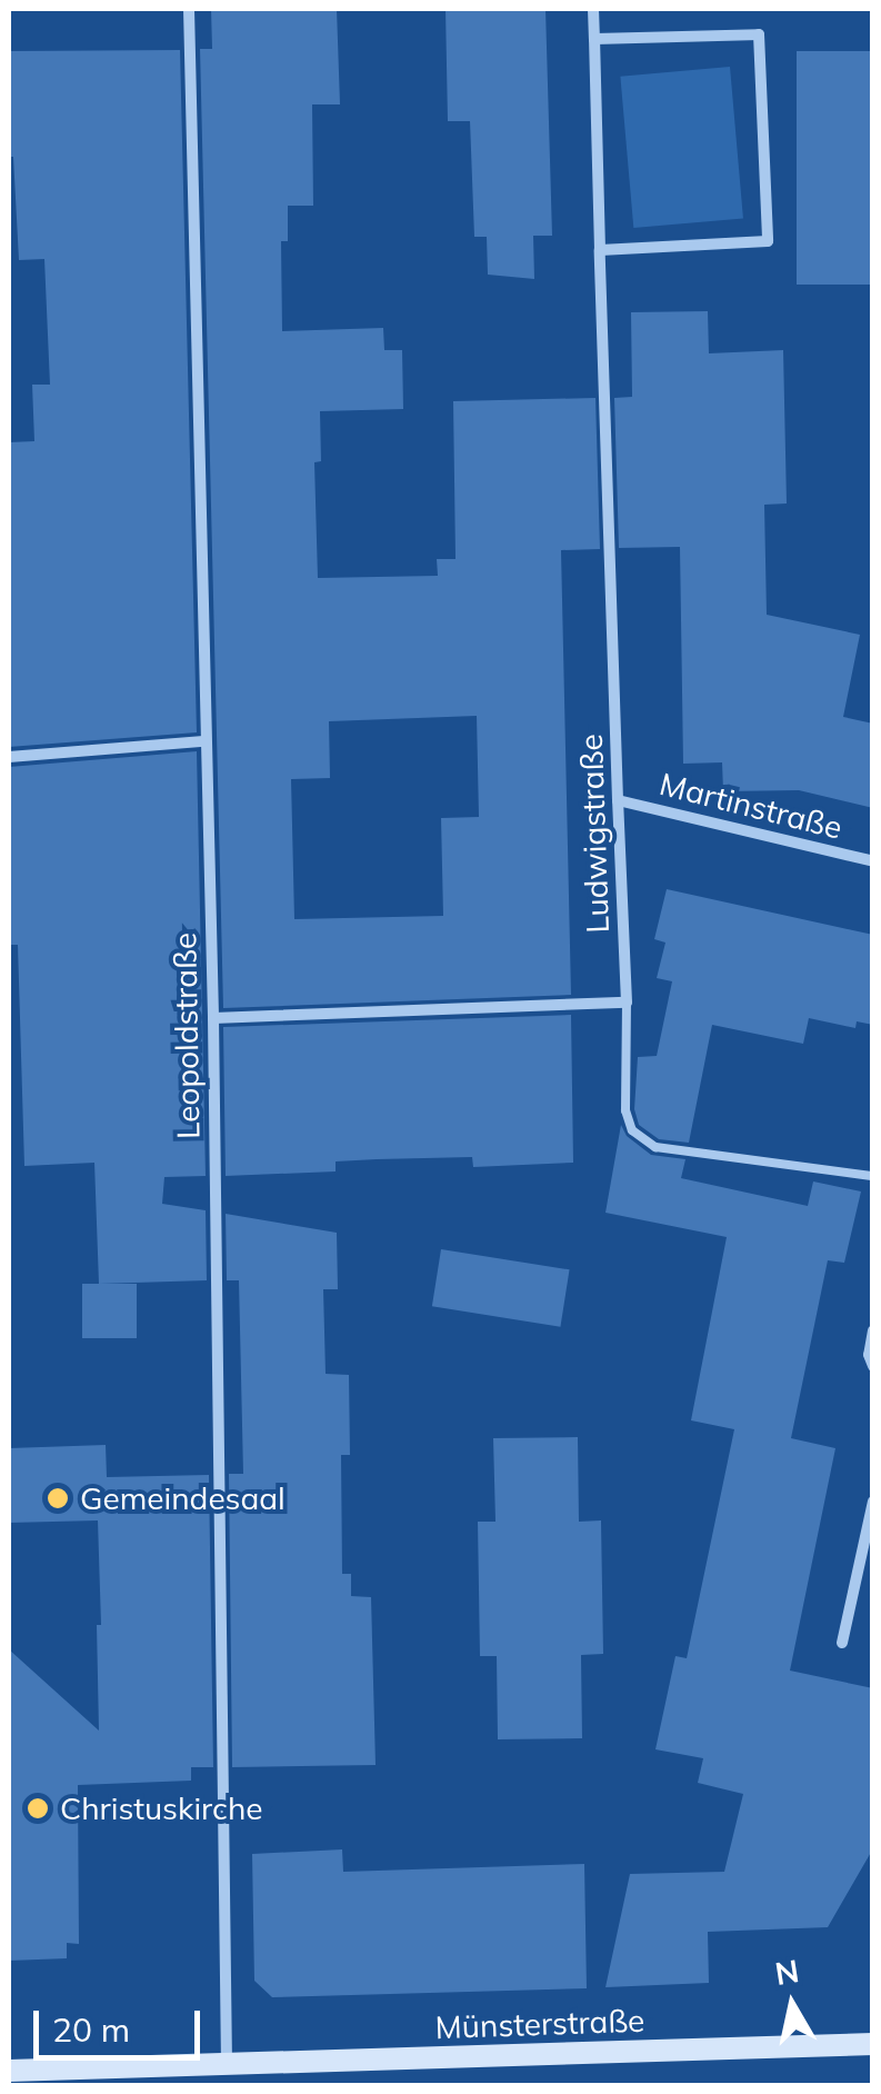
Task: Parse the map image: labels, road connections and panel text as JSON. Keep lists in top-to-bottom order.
{
  "streets": {
    "main road": ["Münsterstraße"],
    "street": ["Martinstraße", "Ludwigstraße", "Leopoldstraße"]
  },
  "crossings": [
    ["Martinstraße", "Ludwigstraße"],
    ["Leopoldstraße", "Münsterstraße"]
  ],
  "places": ["Gemeindesaal", "Christuskirche"],
  "scale_bar": "20 m",
  "north": "top"
}
